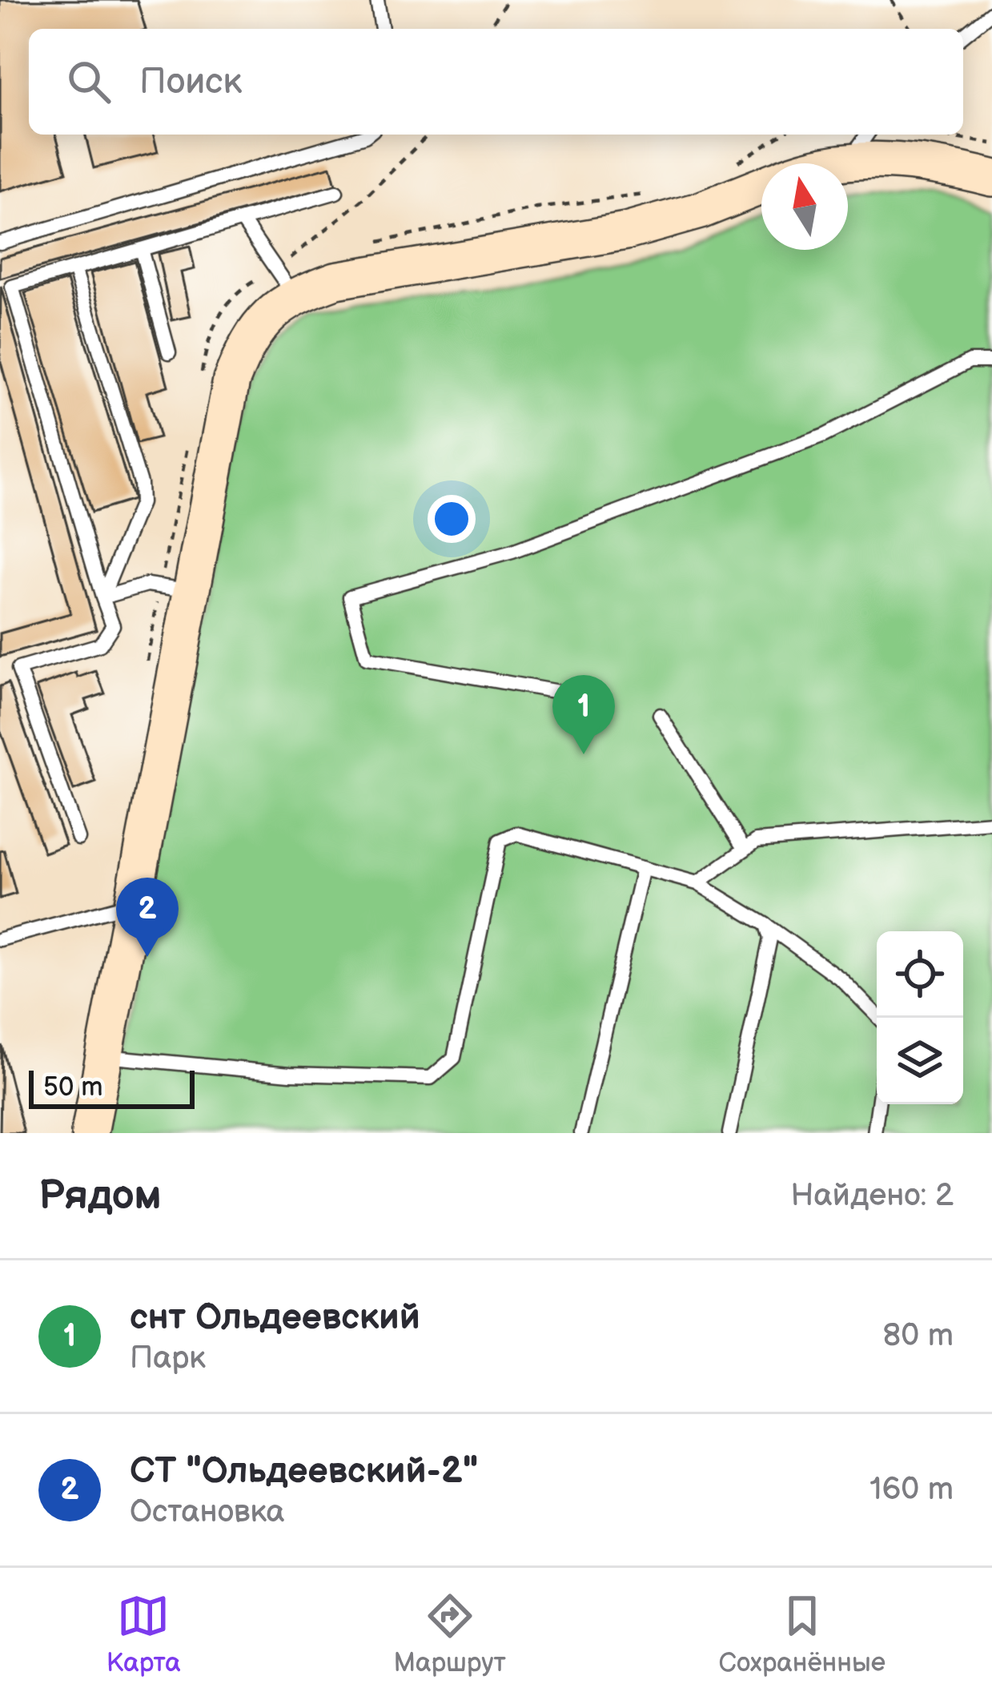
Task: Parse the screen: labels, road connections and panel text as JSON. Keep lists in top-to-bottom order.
{
  "scale_bar": "50 m",
  "north": "top",
  "page": {
    "search": "Поиск",
    "pins": ["1", "2"],
    "scale": "50 m",
    "heading": ["Рядом", "Найдено: 2"],
    "list": [
      {
        "mark": "1",
        "name": "снт Ольдеевский",
        "note": "Парк",
        "value": "80 m"
      },
      {
        "mark": "2",
        "name": "СТ \"Ольдеевский-2\"",
        "note": "Остановка",
        "value": "160 m"
      }
    ],
    "nav": ["Карта", "Маршрут", "Сохранённые"]
  }
}
